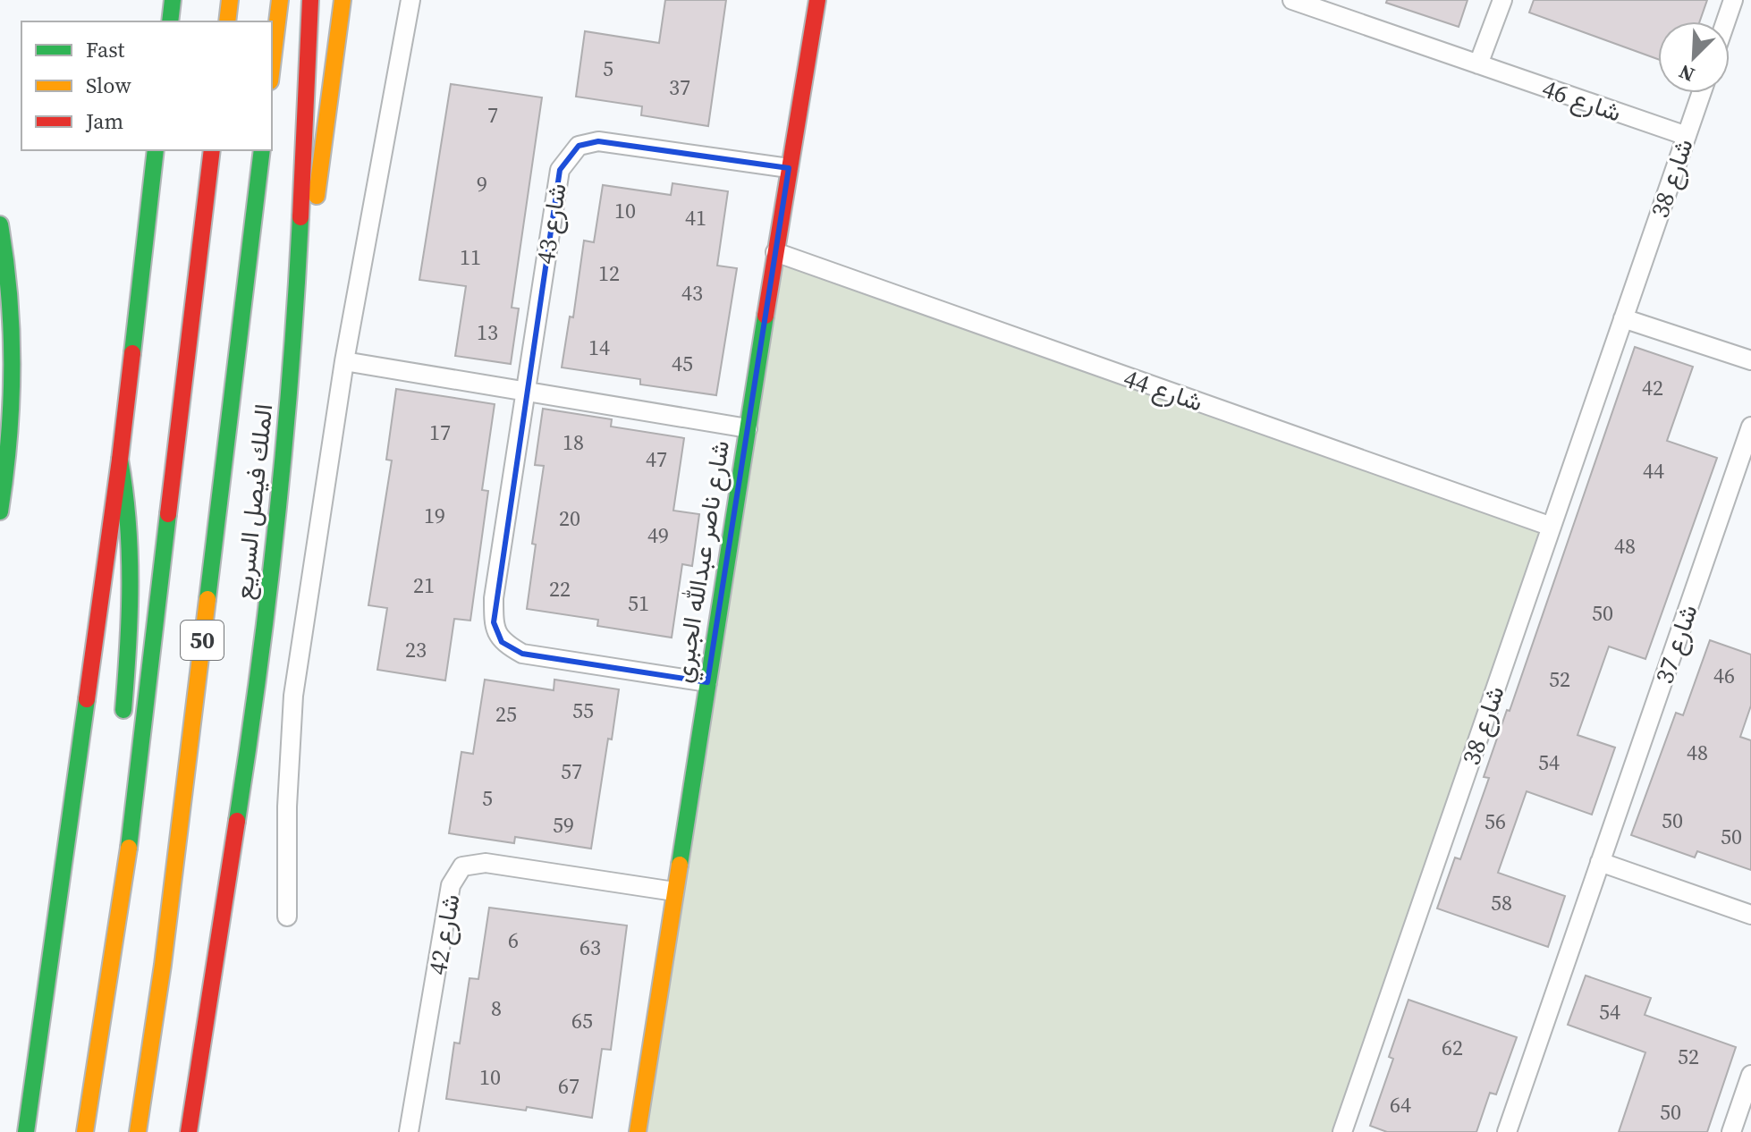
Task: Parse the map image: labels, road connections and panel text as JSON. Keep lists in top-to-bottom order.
{
  "streets": {
    "main road": ["الملك فيصل السريع", "شارع ناصر عبدالله الجبري", "50"],
    "street": [
      "شارع 46",
      "شارع 38",
      "شارع 43",
      "شارع 44",
      "شارع 37",
      "شارع 42"
    ]
  },
  "crossings": [
    ["شارع 46", "شارع 38"],
    ["شارع 38", "شارع 44"],
    ["شارع 43", "شارع ناصر عبدالله الجبري"],
    ["شارع 44", "شارع ناصر عبدالله الجبري"],
    ["شارع ناصر عبدالله الجبري", "شارع 42"]
  ],
  "house_numbers": [
    "5",
    "37",
    "7",
    "9",
    "10",
    "41",
    "11",
    "12",
    "43",
    "13",
    "14",
    "45",
    "42",
    "17",
    "18",
    "47",
    "44",
    "19",
    "20",
    "49",
    "48",
    "21",
    "22",
    "51",
    "50",
    "23",
    "46",
    "52",
    "55",
    "25",
    "48",
    "54",
    "57",
    "5",
    "50",
    "56",
    "59",
    "50",
    "58",
    "6",
    "63",
    "8",
    "54",
    "65",
    "62",
    "52",
    "10",
    "67",
    "64",
    "50"
  ],
  "legend": ["Fast", "Slow", "Jam"],
  "north": "bottom left"
}
